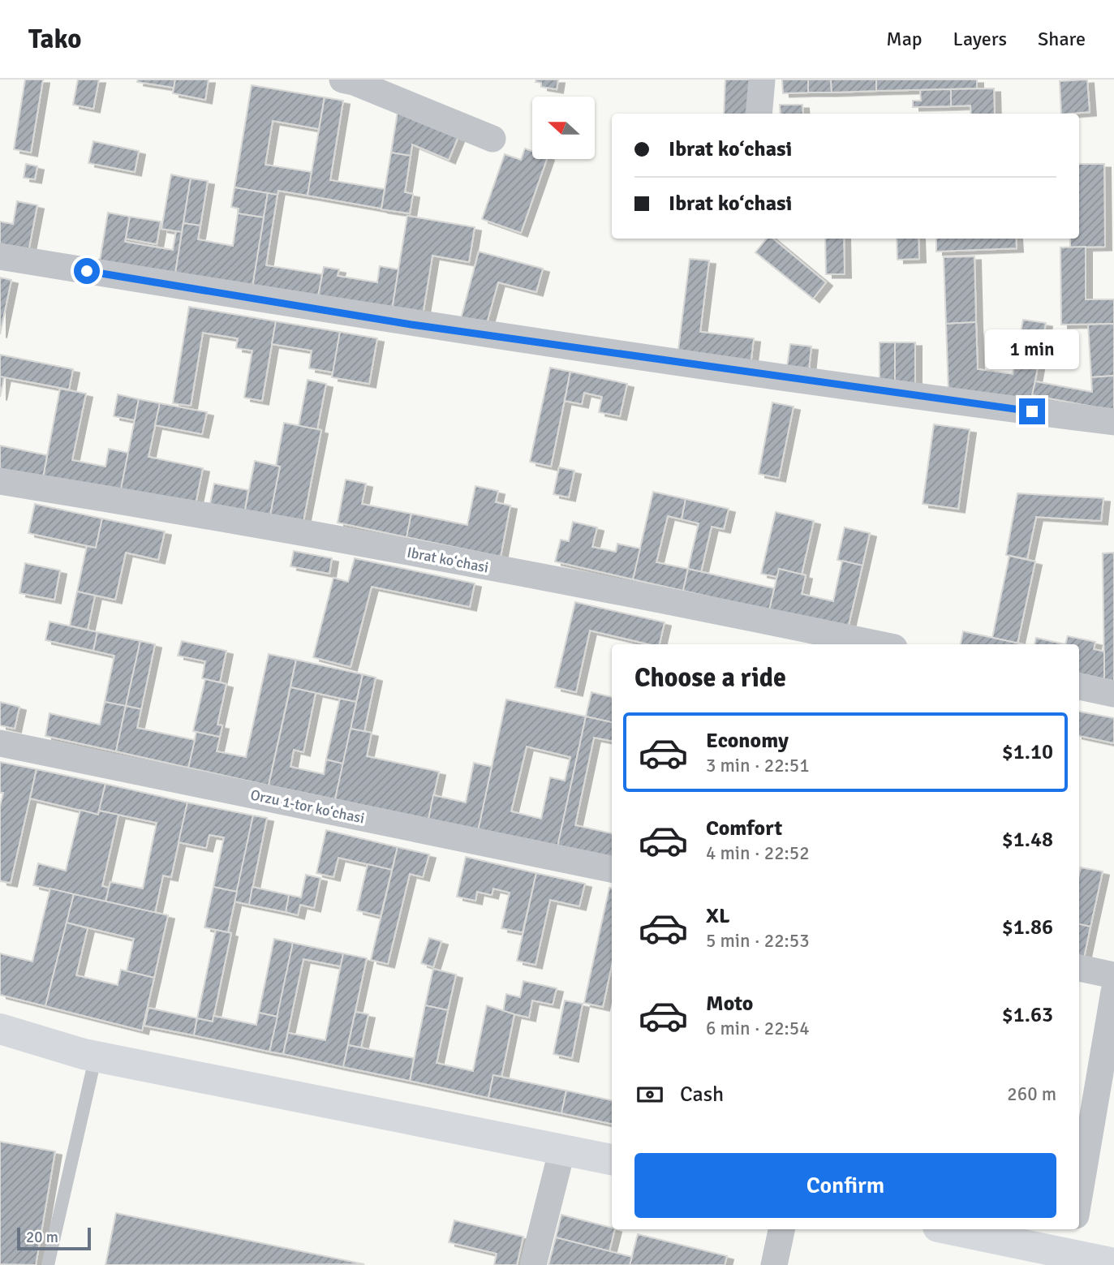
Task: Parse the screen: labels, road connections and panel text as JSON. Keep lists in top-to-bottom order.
{
  "streets": {
    "street": ["Ibrat koʻchasi", "Orzu 1-tor koʻchasi"]
  },
  "scale_bar": "20 m",
  "north": "left",
  "page": {
    "header": "Tako",
    "nav": ["Map", "Layers", "Share"],
    "banner": ["Ibrat koʻchasi", "Ibrat koʻchasi"],
    "bubble": "1 min",
    "heading": "Choose a ride",
    "list": [
      {
        "name": "Economy",
        "note": "3 min · 22:51",
        "value": "$1.10"
      },
      {
        "name": "Comfort",
        "note": "4 min · 22:52",
        "value": "$1.48"
      },
      {
        "name": "XL",
        "note": "5 min · 22:53",
        "value": "$1.86"
      },
      {
        "name": "Moto",
        "note": "6 min · 22:54",
        "value": "$1.63"
      }
    ],
    "pay": ["Cash", "260 m"],
    "buttons": "Confirm",
    "scale": "20 m"
  }
}
